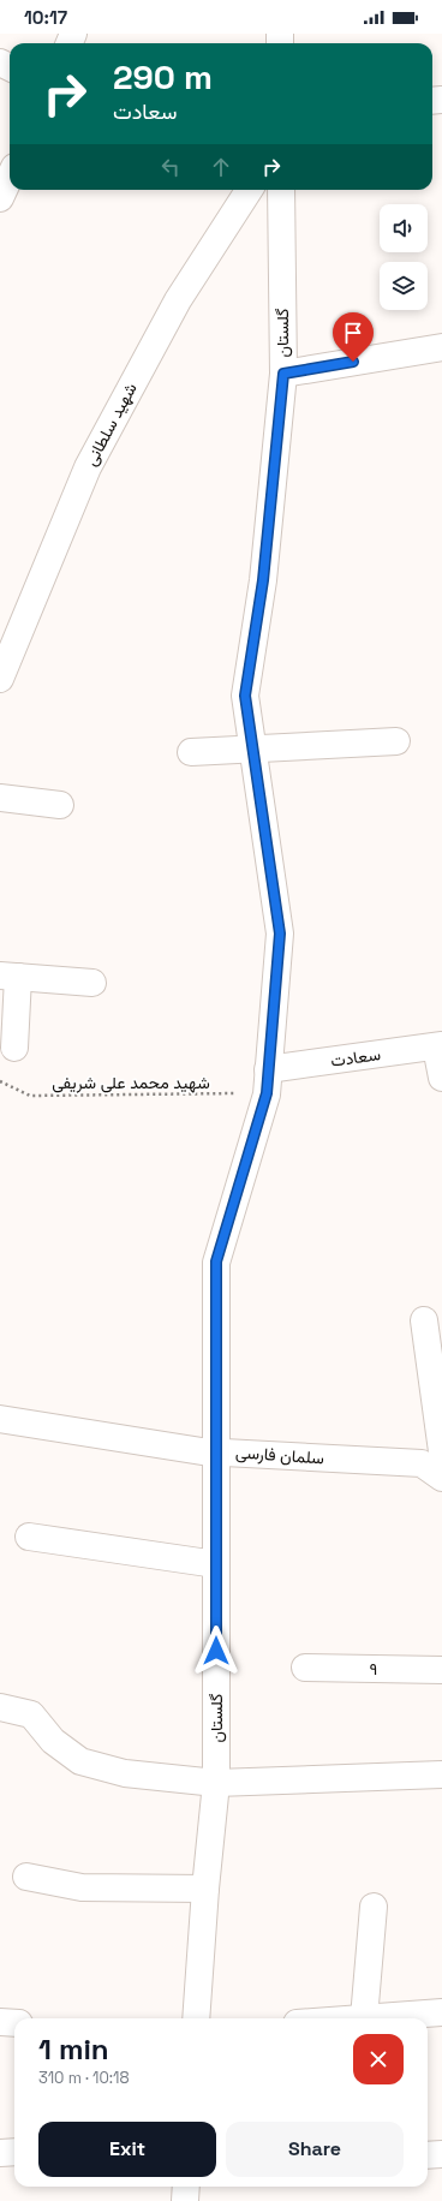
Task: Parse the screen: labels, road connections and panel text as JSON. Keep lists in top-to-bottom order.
{
  "streets": {
    "street": [
      "گلستان",
      "شهید سلطانی",
      "سعادت",
      "سلمان فارسی",
      "۹"
    ],
    "path": ["شهید محمد علی شریفی"]
  },
  "crossings": [
    ["گلستان", "سعادت"],
    ["گلستان", "شهید محمد علی شریفی"],
    ["گلستان", "سلمان فارسی"],
    ["سعادت", "شهید محمد علی شریفی"]
  ],
  "page": {
    "status": "10:17",
    "turn": ["290 m", "سعادت"],
    "heading": ["1 min", "310 m · 10:18"],
    "buttons": ["Exit", "Share"]
  }
}
